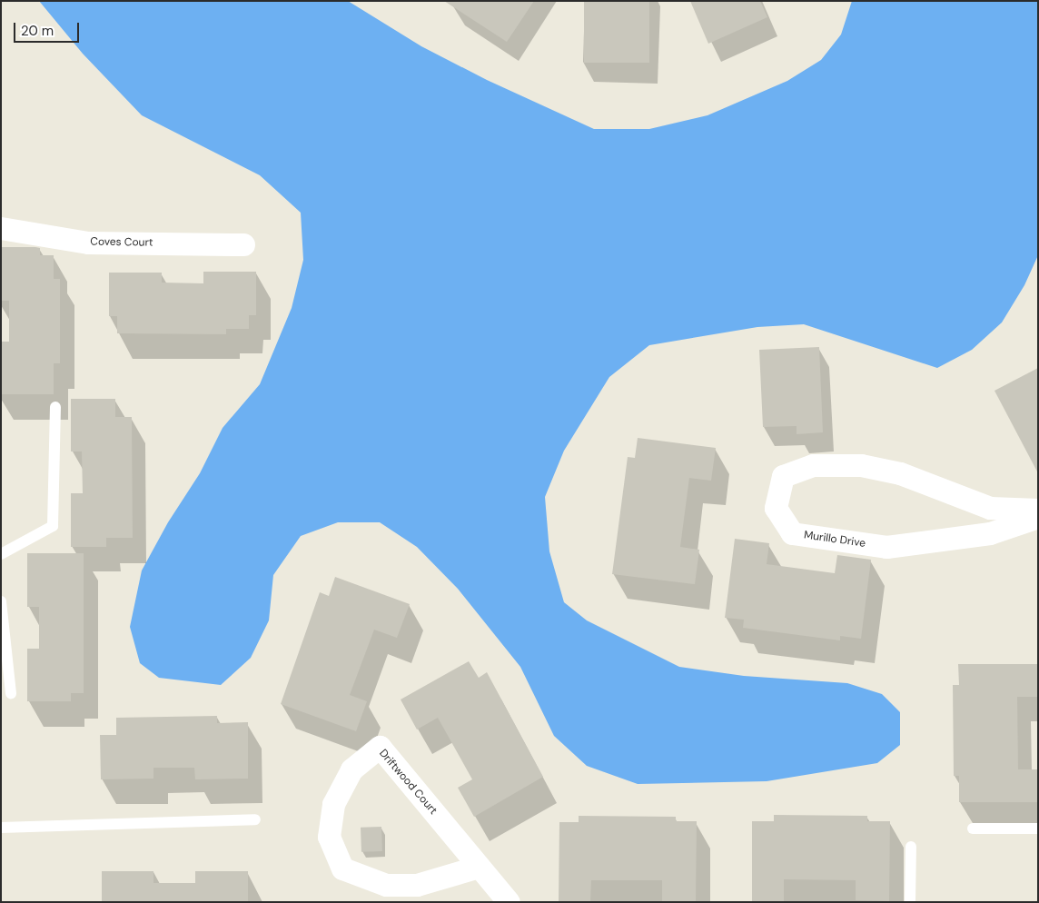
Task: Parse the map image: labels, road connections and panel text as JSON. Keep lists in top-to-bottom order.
{
  "streets": {
    "street": ["Coves Court", "Murillo Drive", "Driftwood Court"]
  },
  "scale_bar": "20 m"
}
